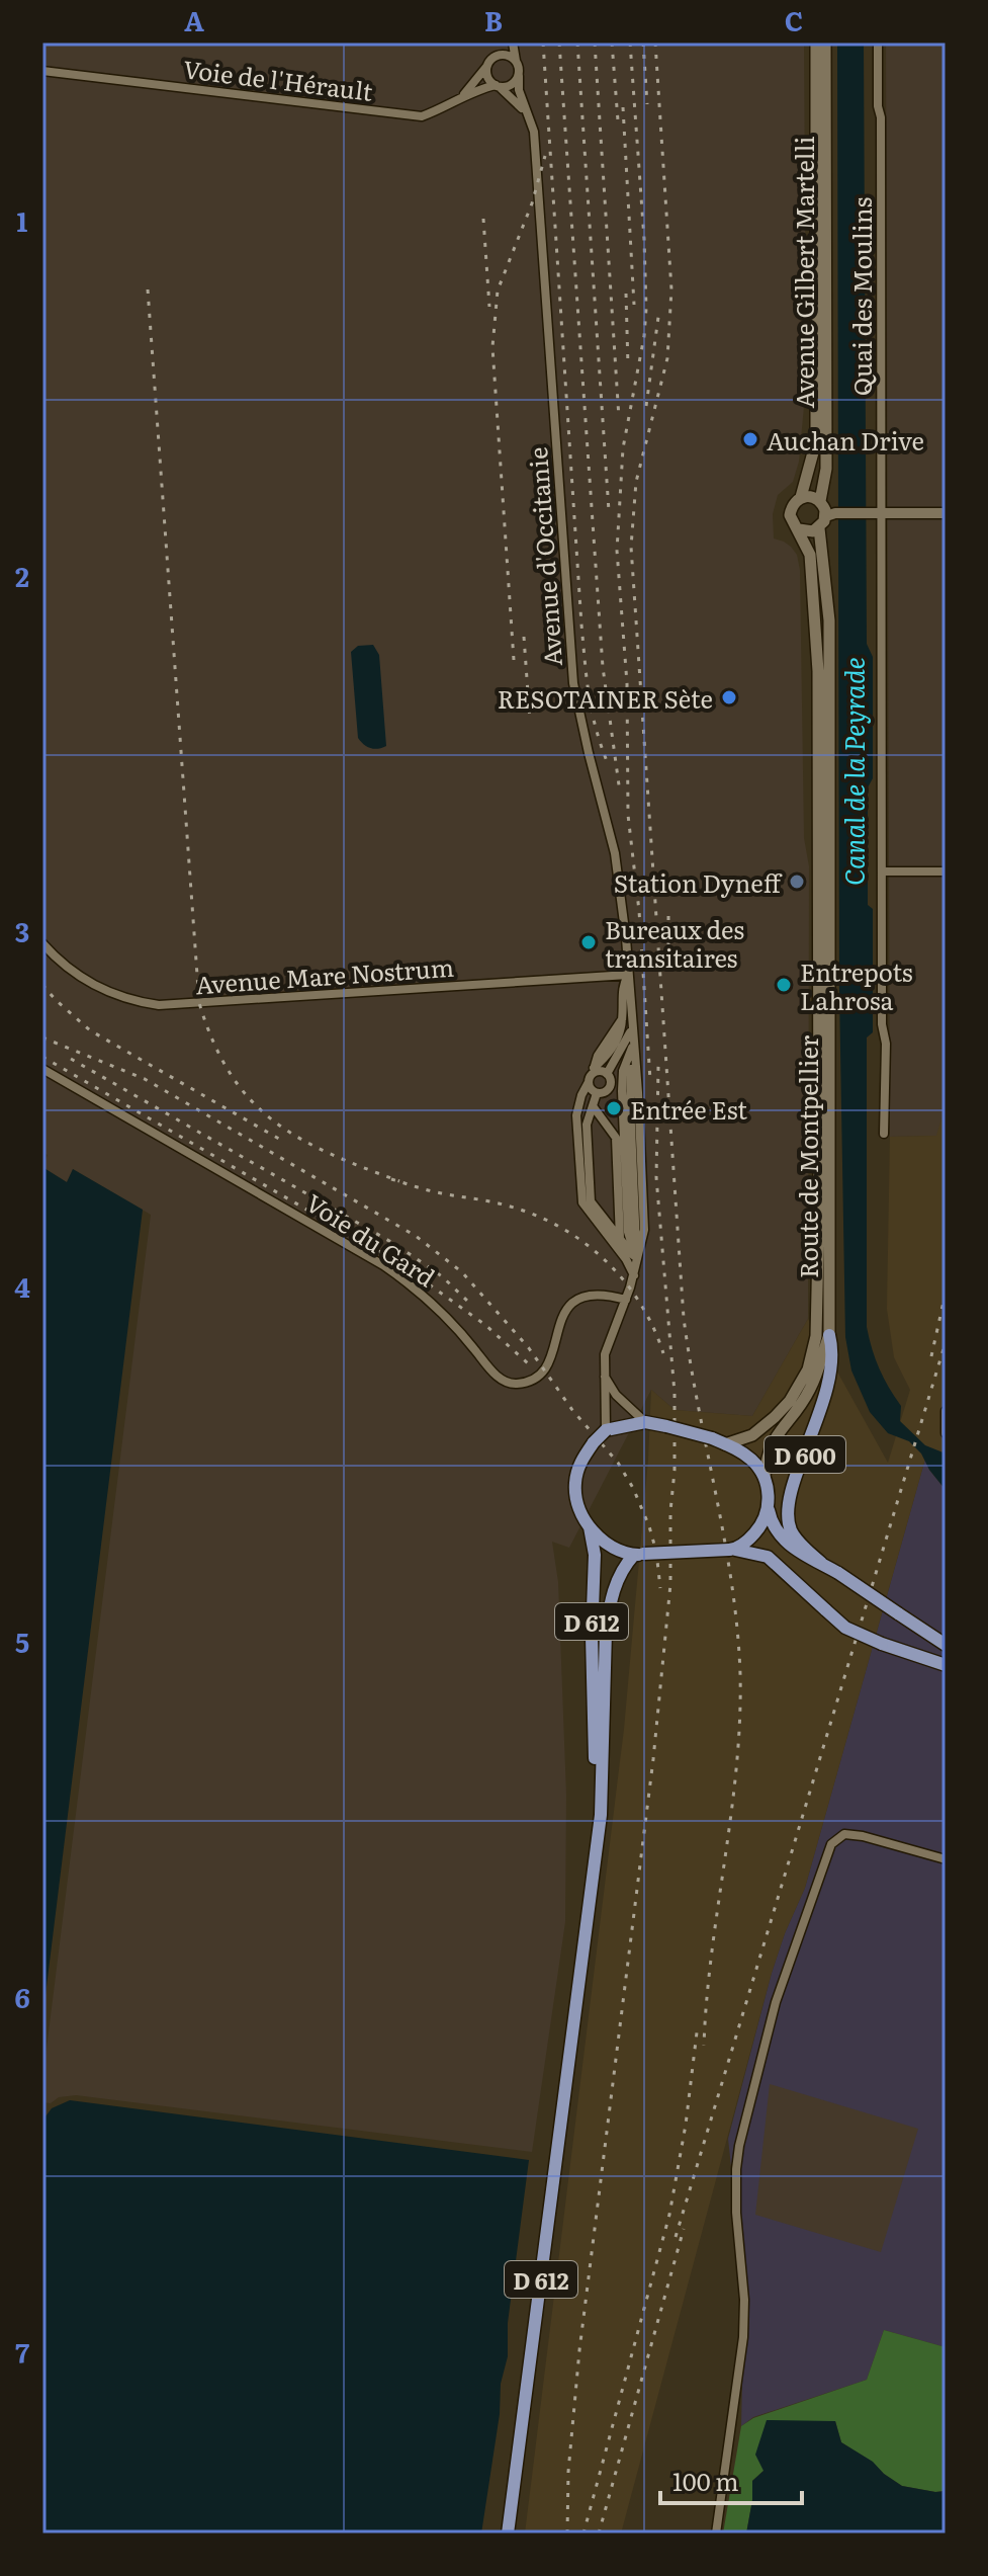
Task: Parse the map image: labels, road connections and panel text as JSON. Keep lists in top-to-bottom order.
{
  "streets": {
    "main road": [
      "Avenue Gilbert Martelli",
      "Route de Montpellier",
      "D 600",
      "D 612"
    ],
    "street": [
      "Voie de l'Hérault",
      "Quai des Moulins",
      "Avenue d'Occitanie",
      "Avenue Mare Nostrum",
      "Voie du Gard"
    ]
  },
  "crossings": [
    ["Voie de l'Hérault", "Avenue d'Occitanie"],
    ["Avenue Gilbert Martelli", "Route de Montpellier"],
    ["Avenue d'Occitanie", "Avenue Mare Nostrum"],
    ["Avenue d'Occitanie", "Route de Montpellier"],
    ["Avenue d'Occitanie", "Voie du Gard"],
    ["Avenue d'Occitanie", "D 600"],
    ["Avenue d'Occitanie", "D 612"],
    ["Route de Montpellier", "D 600"],
    ["Route de Montpellier", "D 612"],
    ["D 600", "D 612"]
  ],
  "water": ["Canal de la Peyrade"],
  "places": [
    "Auchan Drive",
    "RESOTAINER Sète",
    "Station Dyneff",
    "Bureaux des transitaires",
    "Entrepots Lahrosa",
    "Entrée Est"
  ],
  "scale_bar": "100 m",
  "grid": {
    "columns": ["A", "B", "C"],
    "rows": [
      "1",
      "2",
      "3",
      "4",
      "5",
      "6",
      "7"
    ]
  }
}
